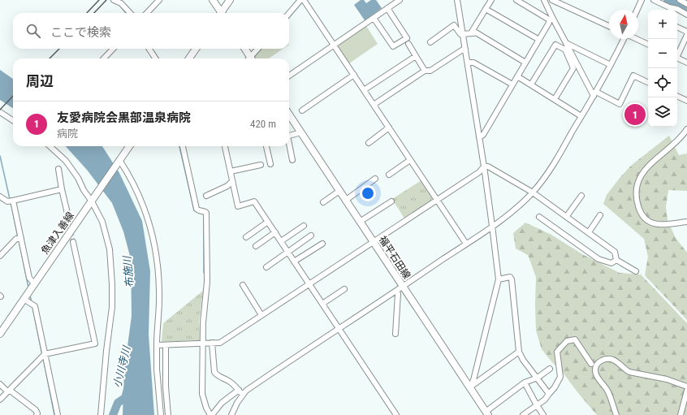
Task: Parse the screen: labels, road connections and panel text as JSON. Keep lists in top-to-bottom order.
{
  "streets": {
    "main road": ["魚津入善線", "福平石田線"]
  },
  "water": ["布施川", "小川寺川"],
  "north": "top",
  "page": {
    "map_buttons": ["+", "−"],
    "search": "ここで検索",
    "heading": "周辺",
    "list": [
      {
        "mark": "1",
        "name": "友愛病院会黒部温泉病院",
        "note": "病院",
        "value": "420 m"
      }
    ],
    "pins": "1"
  }
}
